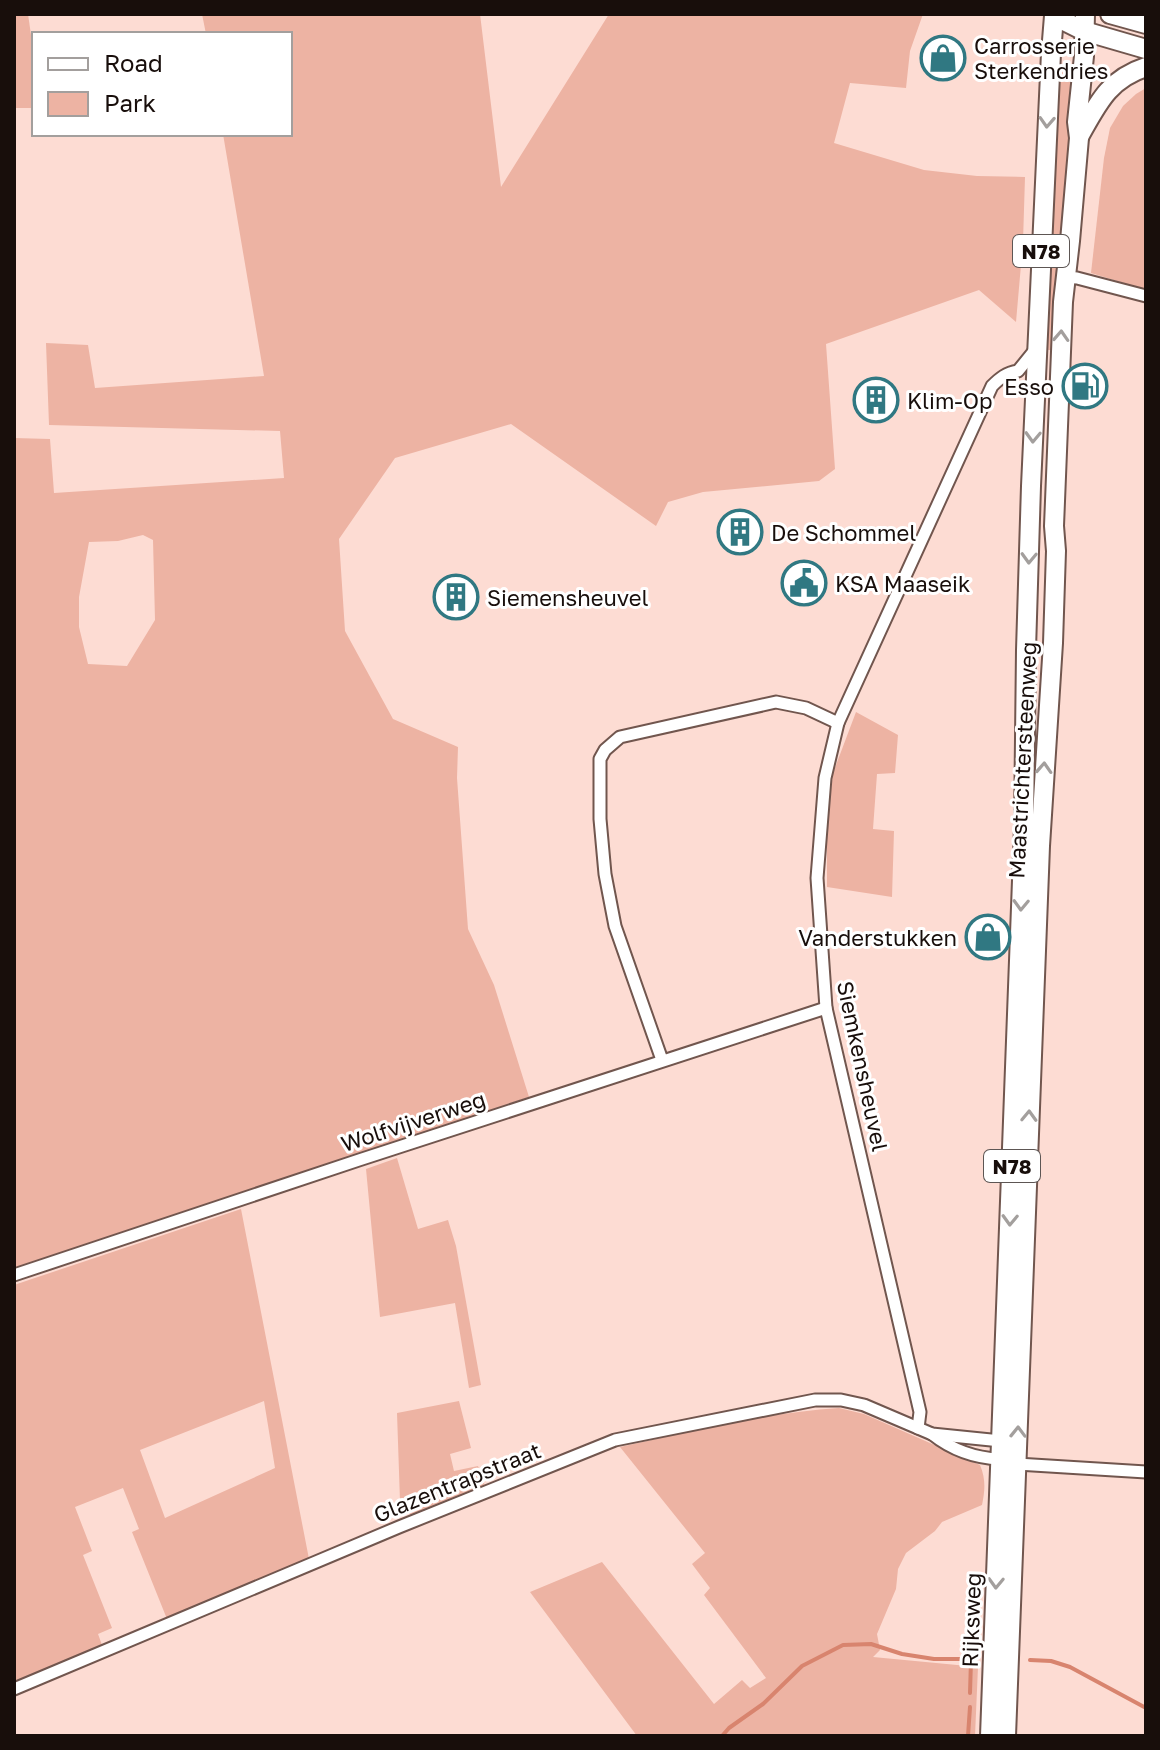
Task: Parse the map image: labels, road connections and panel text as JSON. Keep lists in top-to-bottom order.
{
  "streets": {
    "main road": ["N78", "Maastrichtersteenweg", "Rijksweg"],
    "street": ["Siemkensheuvel", "Wolfvijverweg", "Glazentrapstraat"]
  },
  "crossings": [
    ["N78", "Maastrichtersteenweg"],
    ["Maastrichtersteenweg", "Siemkensheuvel"],
    ["Maastrichtersteenweg", "Glazentrapstraat"],
    ["Maastrichtersteenweg", "Rijksweg"],
    ["Siemkensheuvel", "Wolfvijverweg"],
    ["Siemkensheuvel", "Glazentrapstraat"]
  ],
  "places": {
    "shop": ["Carrosserie Sterkendries", "Vanderstukken"],
    "fuel station": ["Esso"],
    "building": ["Klim-Op", "De Schommel", "Siemensheuvel"],
    "public building": ["KSA Maaseik"]
  },
  "legend": ["Road", "Park"]
}
